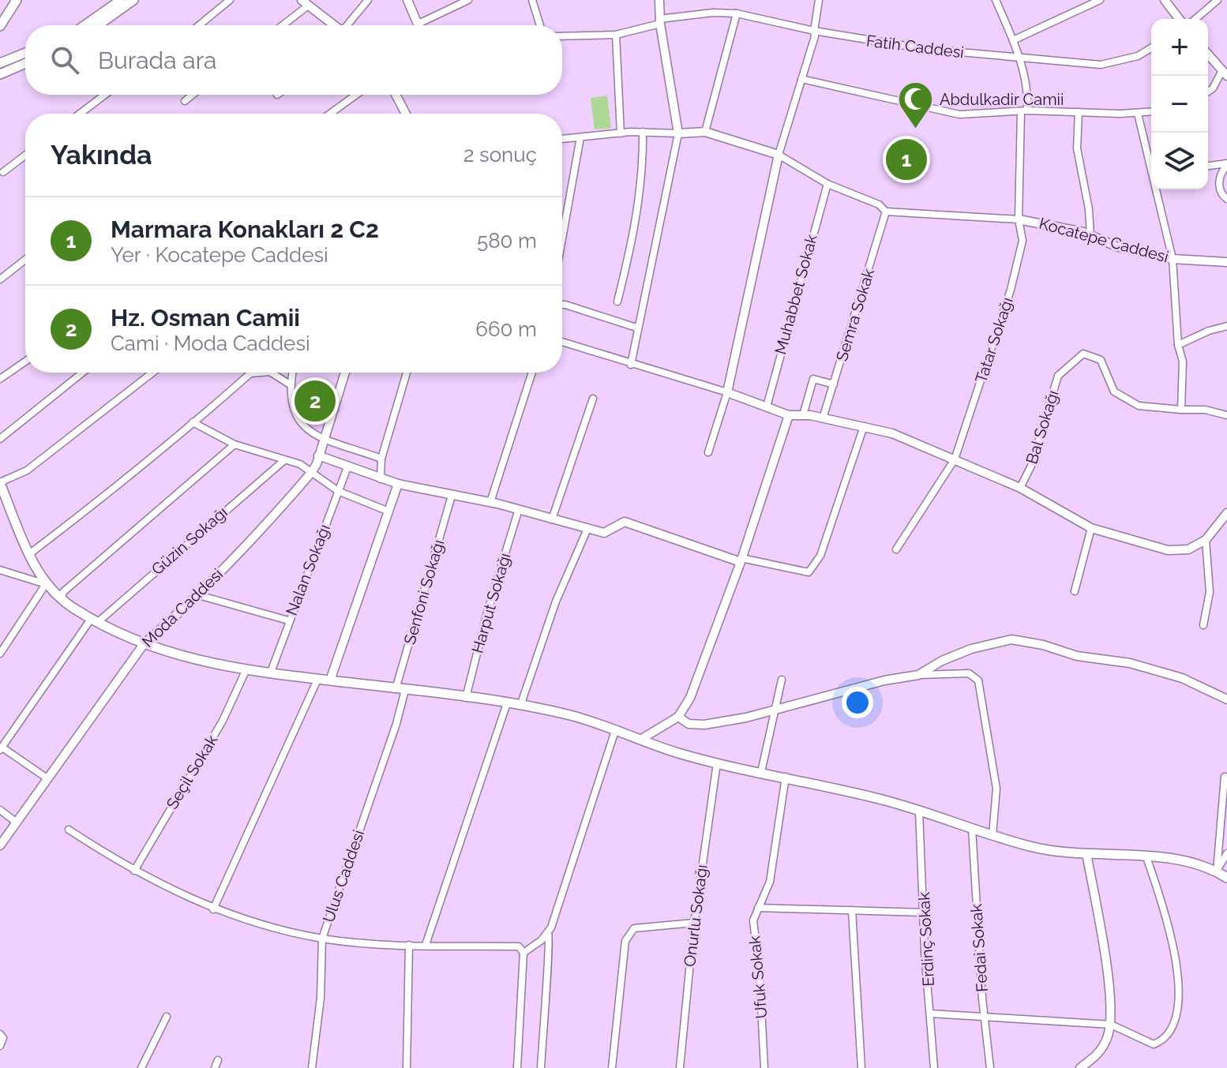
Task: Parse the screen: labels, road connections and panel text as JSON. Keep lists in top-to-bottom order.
{
  "streets": {
    "street": [
      "Fatih Caddesi",
      "Kocatepe Caddesi",
      "Muhabbet Sokak",
      "Semra Sokak",
      "Tatar Sokağı",
      "Bal Sokağı",
      "Güzin Sokağı",
      "Nalan Sokağı",
      "Senfoni Sokağı",
      "Harput Sokağı",
      "Moda Caddesi",
      "Seçil Sokak",
      "Ulus Caddesi",
      "Onurlu Sokağı",
      "Erdinç Sokak",
      "Fedai Sokak",
      "Ufuk Sokak"
    ]
  },
  "crossings": [
    ["Fatih Caddesi", "Tatar Sokağı"],
    ["Kocatepe Caddesi", "Tatar Sokağı"],
    ["Senfoni Sokağı", "Ulus Caddesi"]
  ],
  "places": {
    "mosque": ["Abdulkadir Camii"]
  },
  "page": {
    "map_buttons": ["+", "−"],
    "search": "Burada ara",
    "heading": ["Yakında", "2 sonuç"],
    "pins": ["1", "2"],
    "list": [
      {
        "mark": "1",
        "name": "Marmara Konakları 2 C2",
        "note": "Yer · Kocatepe Caddesi",
        "value": "580 m"
      },
      {
        "mark": "2",
        "name": "Hz. Osman Camii",
        "note": "Cami · Moda Caddesi",
        "value": "660 m"
      }
    ]
  }
}
